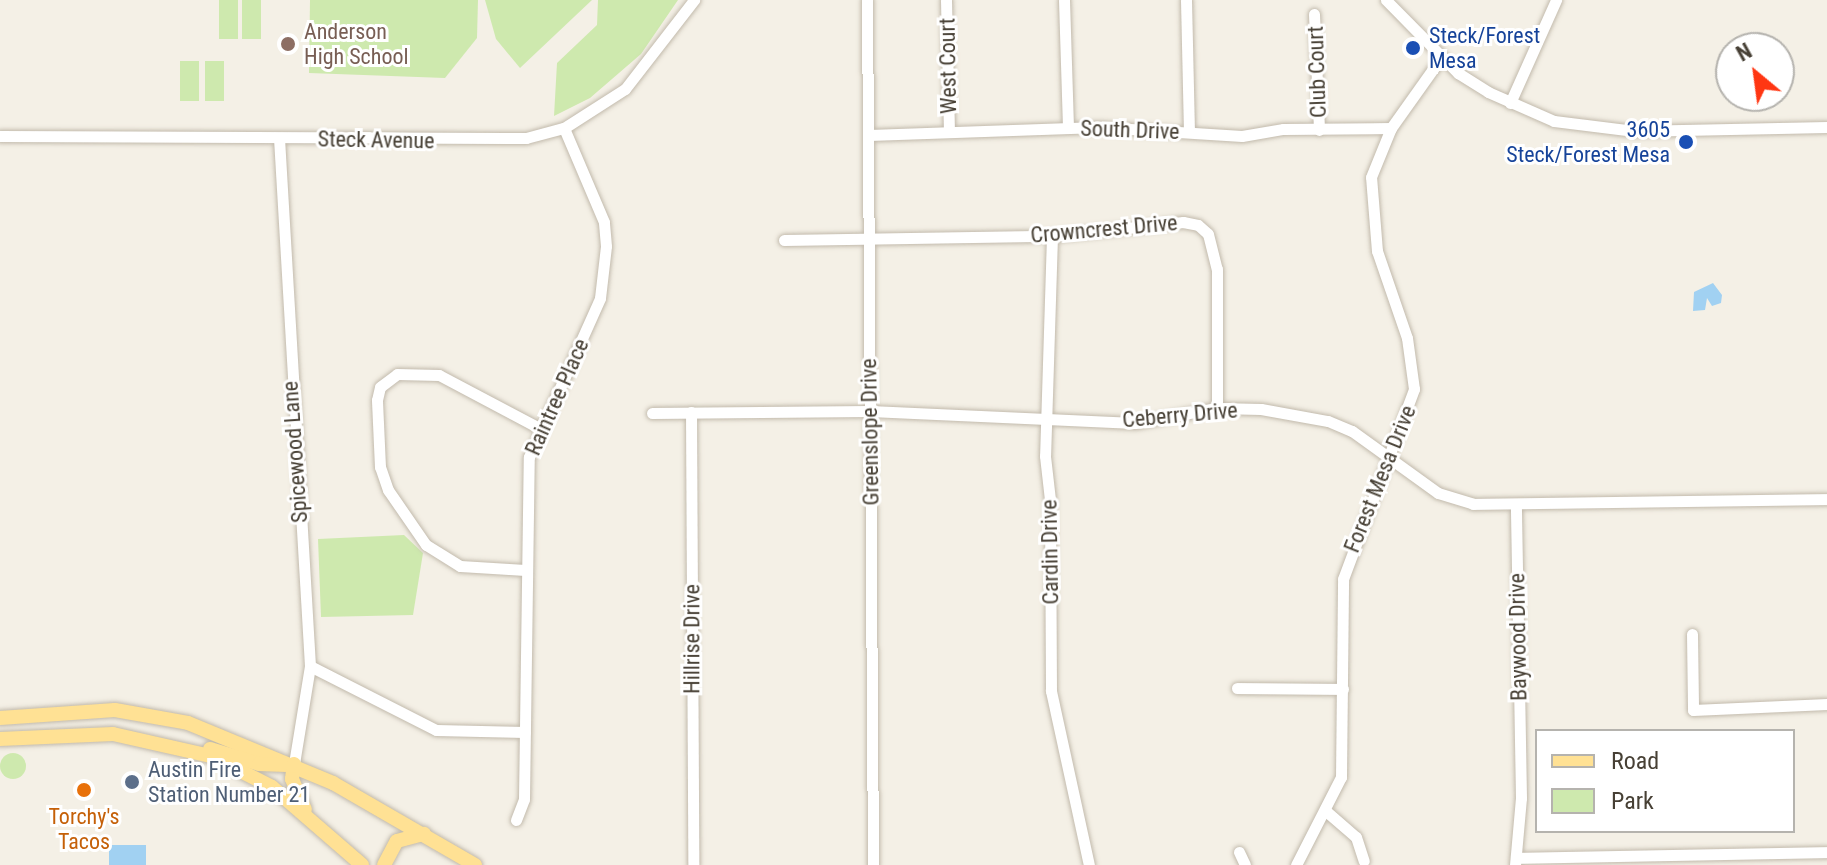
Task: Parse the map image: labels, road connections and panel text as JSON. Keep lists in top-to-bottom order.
{
  "streets": {
    "street": [
      "West Court",
      "Club Court",
      "South Drive",
      "Steck Avenue",
      "Crowncrest Drive",
      "Raintree Place",
      "Ceberry Drive",
      "Greenslope Drive",
      "Spicewood Lane",
      "Forest Mesa Drive",
      "Cardin Drive",
      "Baywood Drive",
      "Hillrise Drive"
    ]
  },
  "crossings": [
    ["West Court", "South Drive"],
    ["Club Court", "South Drive"],
    ["South Drive", "Greenslope Drive"],
    ["South Drive", "Forest Mesa Drive"],
    ["Steck Avenue", "Raintree Place"],
    ["Steck Avenue", "Spicewood Lane"],
    ["Crowncrest Drive", "Ceberry Drive"],
    ["Crowncrest Drive", "Greenslope Drive"],
    ["Crowncrest Drive", "Cardin Drive"],
    ["Ceberry Drive", "Greenslope Drive"],
    ["Ceberry Drive", "Forest Mesa Drive"],
    ["Ceberry Drive", "Cardin Drive"],
    ["Ceberry Drive", "Baywood Drive"],
    ["Ceberry Drive", "Hillrise Drive"]
  ],
  "places": [
    "Anderson High School",
    "Steck/Forest Mesa",
    "3605 Steck/Forest Mesa",
    "Austin Fire Station Number 21",
    "Torchy's Tacos"
  ],
  "legend": ["Road", "Park"],
  "north": "top left"
}
